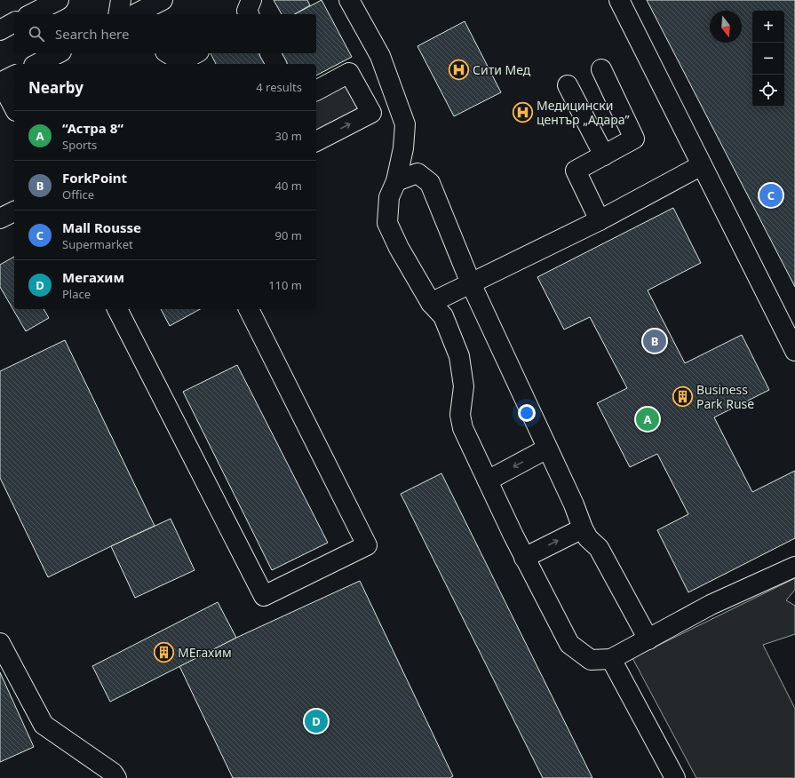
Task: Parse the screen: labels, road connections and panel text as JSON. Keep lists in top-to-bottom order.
{
  "places": {
    "hospital": ["Сити Мед", "Медицински център „Адара”"],
    "building": ["Business Park Ruse", "МЕгахим"]
  },
  "north": "bottom",
  "page": {
    "map_buttons": ["+", "−"],
    "search": "Search here",
    "heading": ["Nearby", "4 results"],
    "list": [
      {
        "mark": "A",
        "name": "“Астра 8“",
        "note": "Sports",
        "value": "30 m"
      },
      {
        "mark": "B",
        "name": "ForkPoint",
        "note": "Office",
        "value": "40 m"
      },
      {
        "mark": "C",
        "name": "Mall Rousse",
        "note": "Supermarket",
        "value": "90 m"
      },
      {
        "mark": "D",
        "name": "Мегахим",
        "note": "Place",
        "value": "110 m"
      }
    ],
    "pins": [
      "C",
      "B",
      "A",
      "D"
    ]
  }
}
